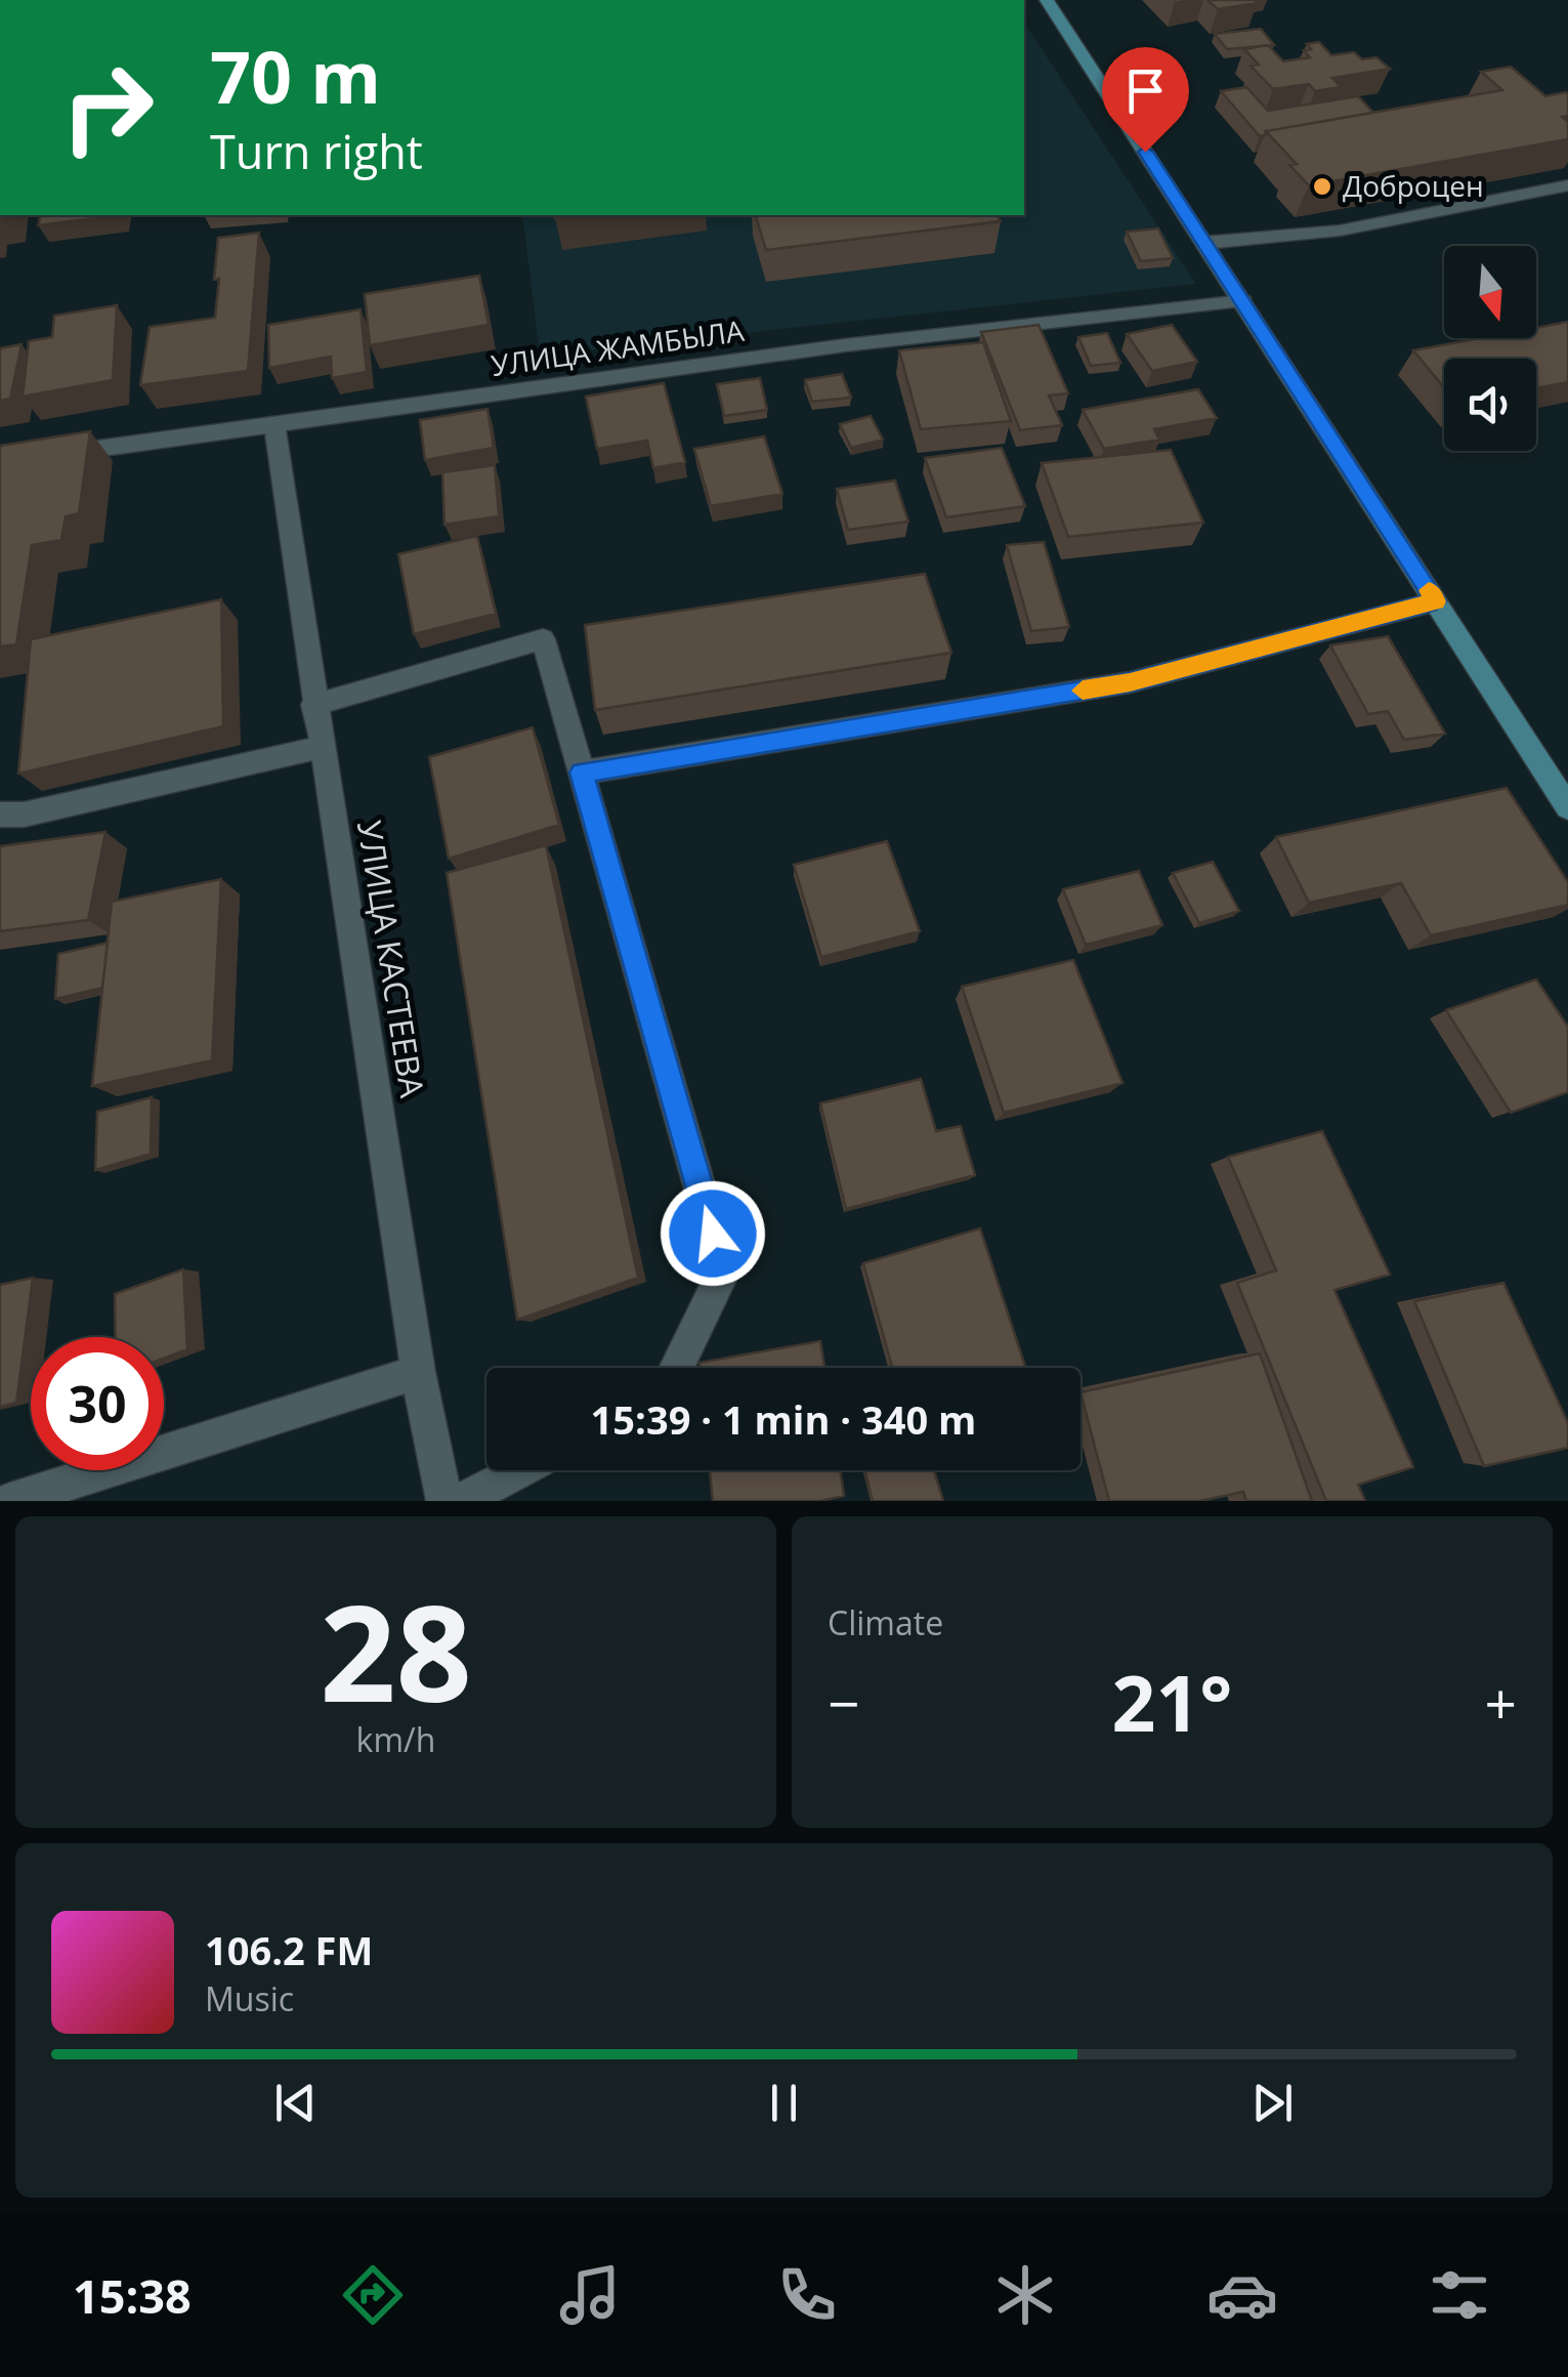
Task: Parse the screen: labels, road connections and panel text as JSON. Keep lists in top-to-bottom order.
{
  "streets": {
    "street": ["УЛИЦА ЖАМБЫЛА", "УЛИЦА КАСТЕЕВА"]
  },
  "crossings": [
    ["УЛИЦА ЖАМБЫЛА", "УЛИЦА КАСТЕЕВА"]
  ],
  "places": ["Доброцен"],
  "north": "bottom",
  "page": {
    "turn": ["70 m", "Turn right"],
    "limit": "30",
    "trip": "15:39 · 1 min · 340 m",
    "tile": [
      ["28", "km/h"],
      "Climate"
    ],
    "heat": ["−", "21°", "+"],
    "song": ["106.2 FM", "Music"],
    "tabs": "15:38"
  }
}
